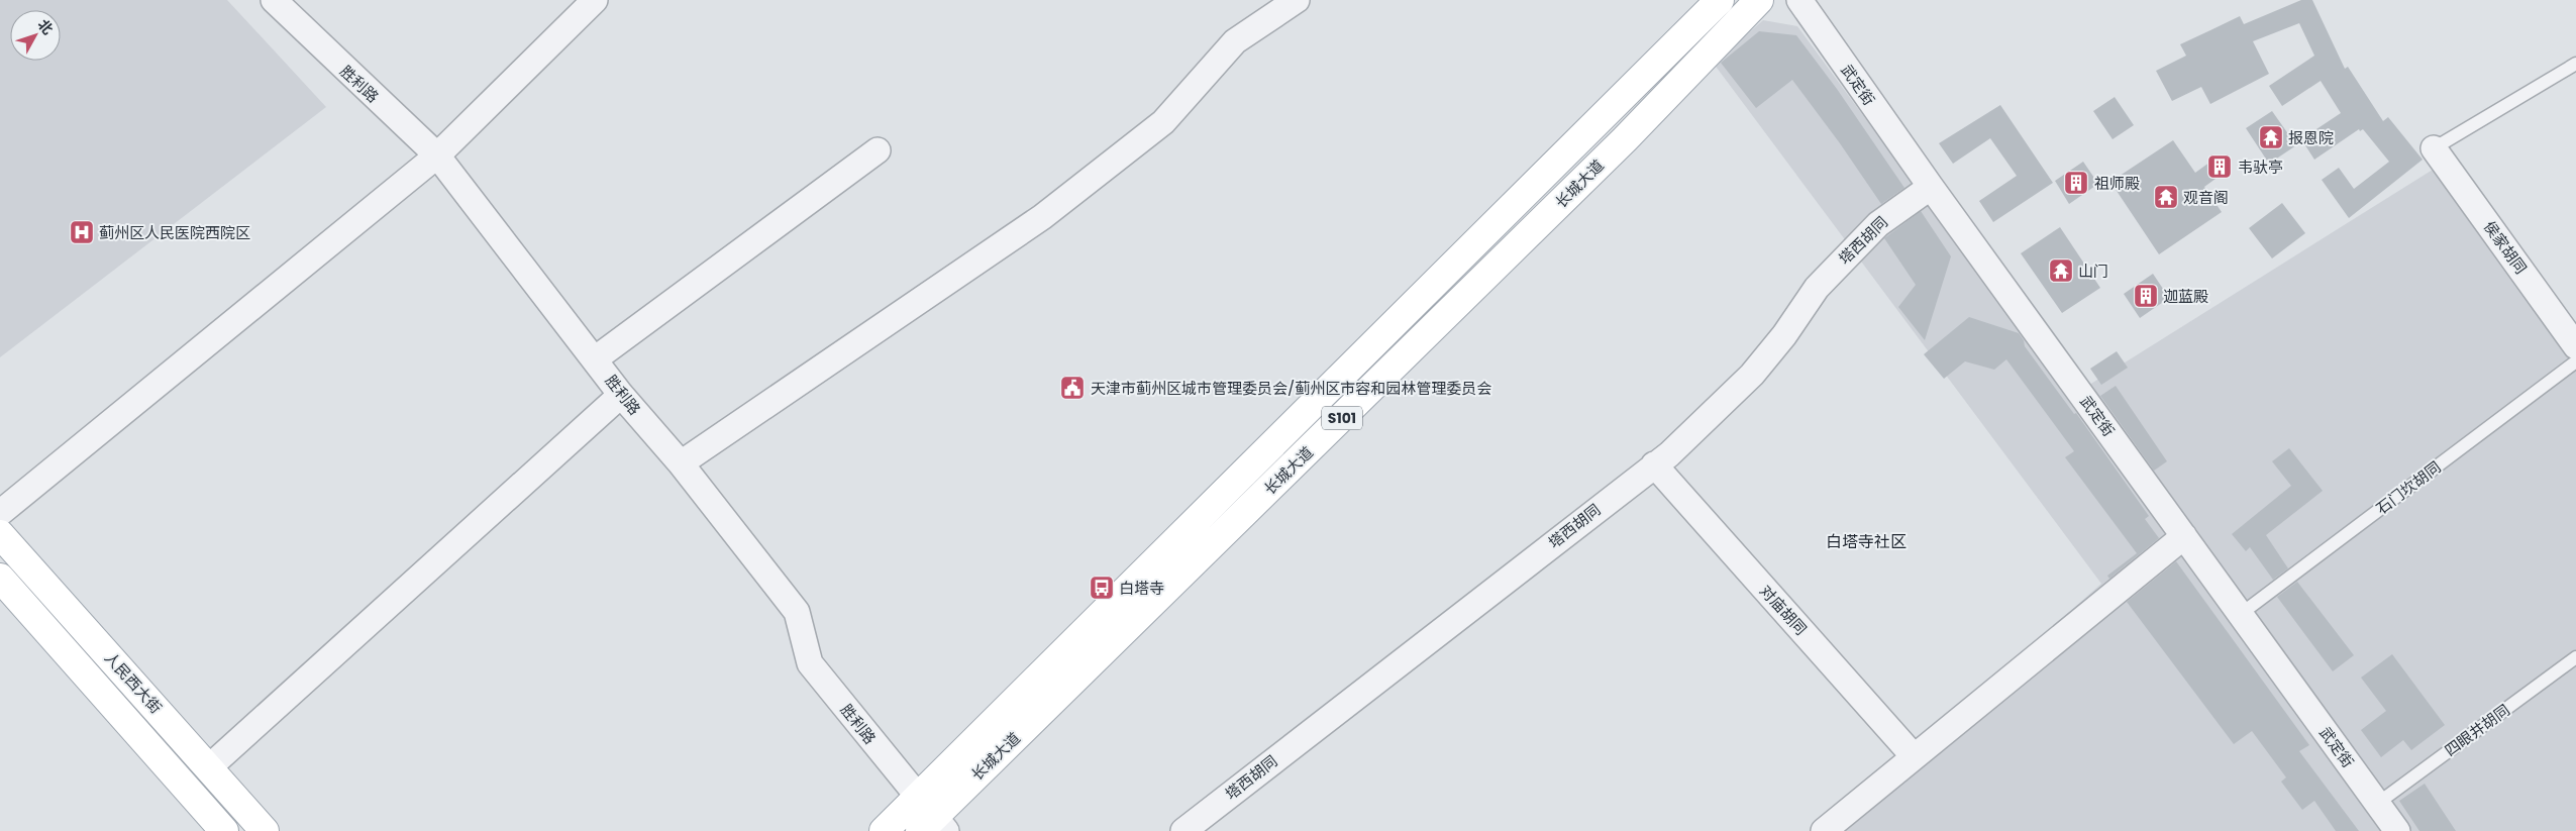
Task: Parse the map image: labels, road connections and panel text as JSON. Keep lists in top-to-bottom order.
{
  "streets": {
    "main road": ["长城大道", "S101", "人民西大街"],
    "street": [
      "胜利路",
      "武定街",
      "塔西胡同",
      "侯家胡同",
      "对庙胡同"
    ],
    "lane": ["石门坎胡同", "四眼井胡同"]
  },
  "crossings": [
    ["胜利路", "长城大道"],
    ["武定街", "塔西胡同"],
    ["武定街", "石门坎胡同"],
    ["武定街", "四眼井胡同"],
    ["塔西胡同", "对庙胡同"],
    ["侯家胡同", "石门坎胡同"]
  ],
  "districts": ["白塔寺社区"],
  "places": {
    "temple": ["报恩院", "观音阁", "山门"],
    "building": ["韦驮亭", "祖师殿", "迦蓝殿"],
    "hospital": ["蓟州区人民医院西院区"],
    "public building": ["天津市蓟州区城市管理委员会/蓟州区市容和园林管理委员会"],
    "bus stop": ["白塔寺"]
  },
  "north": "top right"
}
